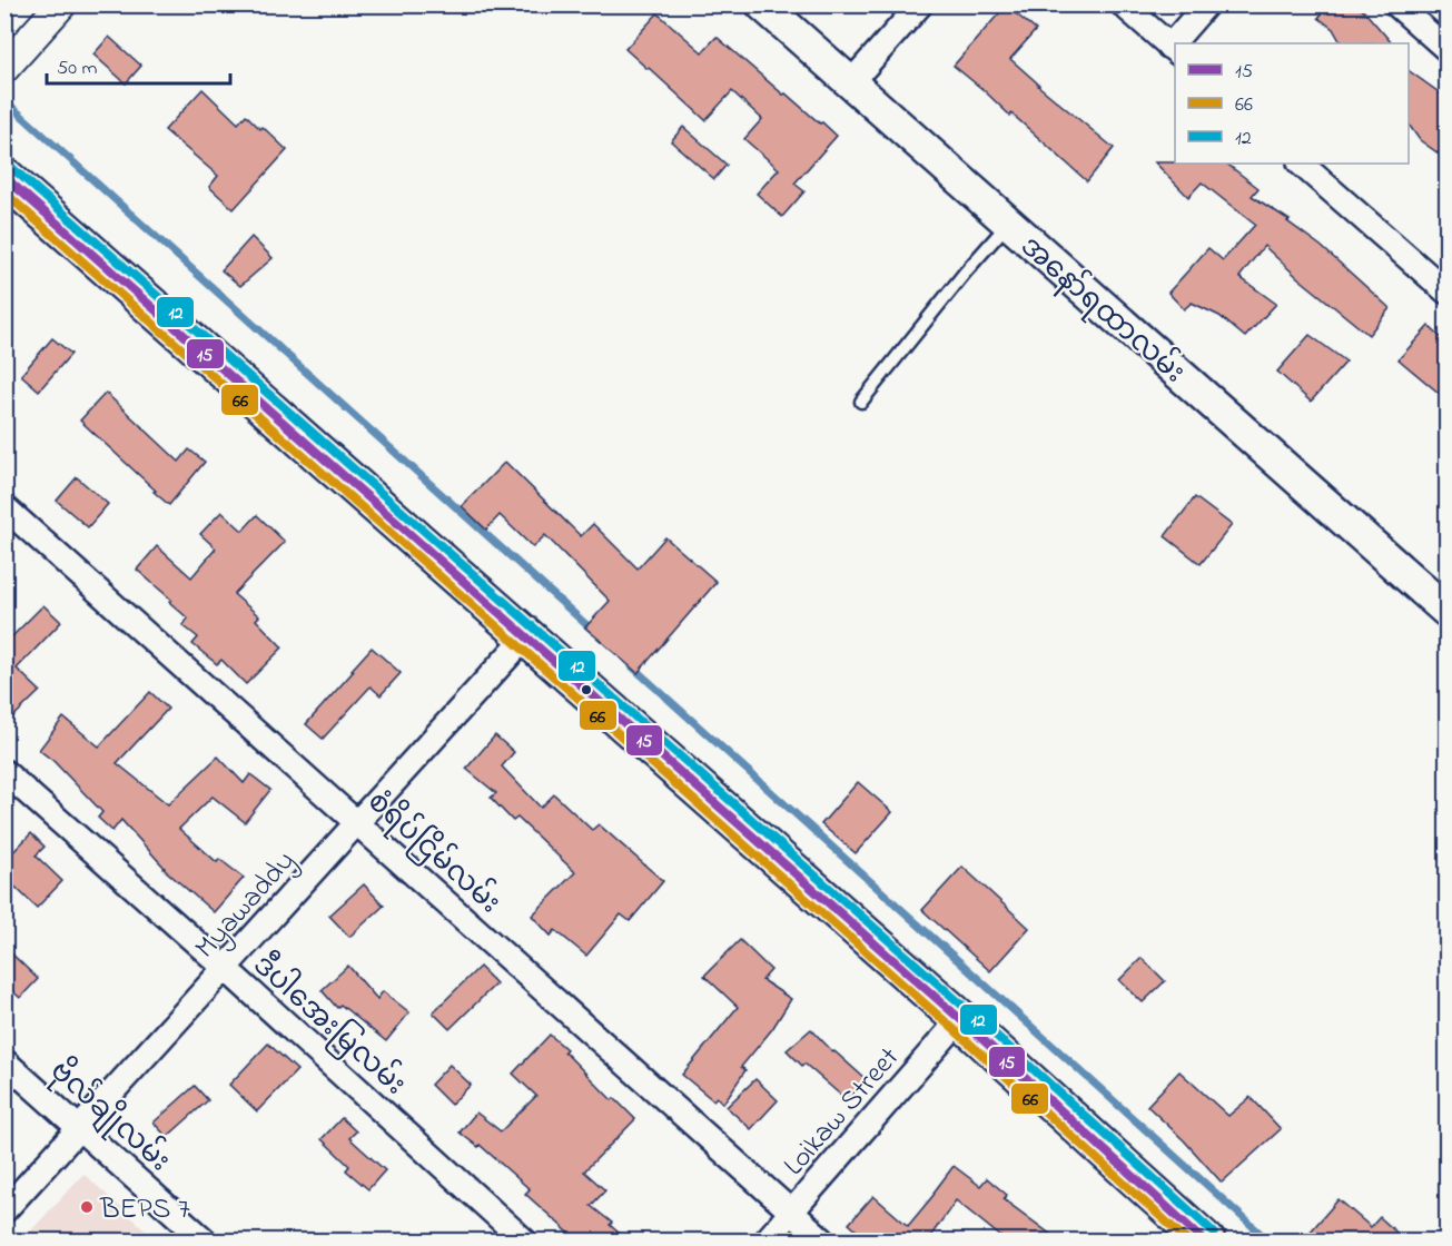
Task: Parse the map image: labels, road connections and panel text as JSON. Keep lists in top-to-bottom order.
{
  "streets": {
    "main road": ["အနော်ရထာလမ်း"],
    "street": [
      "စံရိပ်ငြိမ်လမ်း",
      "Myawaddy",
      "ဒီပါအေးမြလမ်း",
      "Loikaw Street",
      "ဗိုလ်ချိုလမ်း"
    ]
  },
  "crossings": [
    ["စံရိပ်ငြိမ်လမ်း", "Myawaddy"],
    ["စံရိပ်ငြိမ်လမ်း", "Loikaw Street"],
    ["Myawaddy", "ဒီပါအေးမြလမ်း"],
    ["Myawaddy", "ဗိုလ်ချိုလမ်း"]
  ],
  "places": ["BEPS 7"],
  "lines": ["transit line 12", "transit line 15", "transit line 66"],
  "legend": ["15", "66", "12"],
  "scale_bar": "50 m"
}
